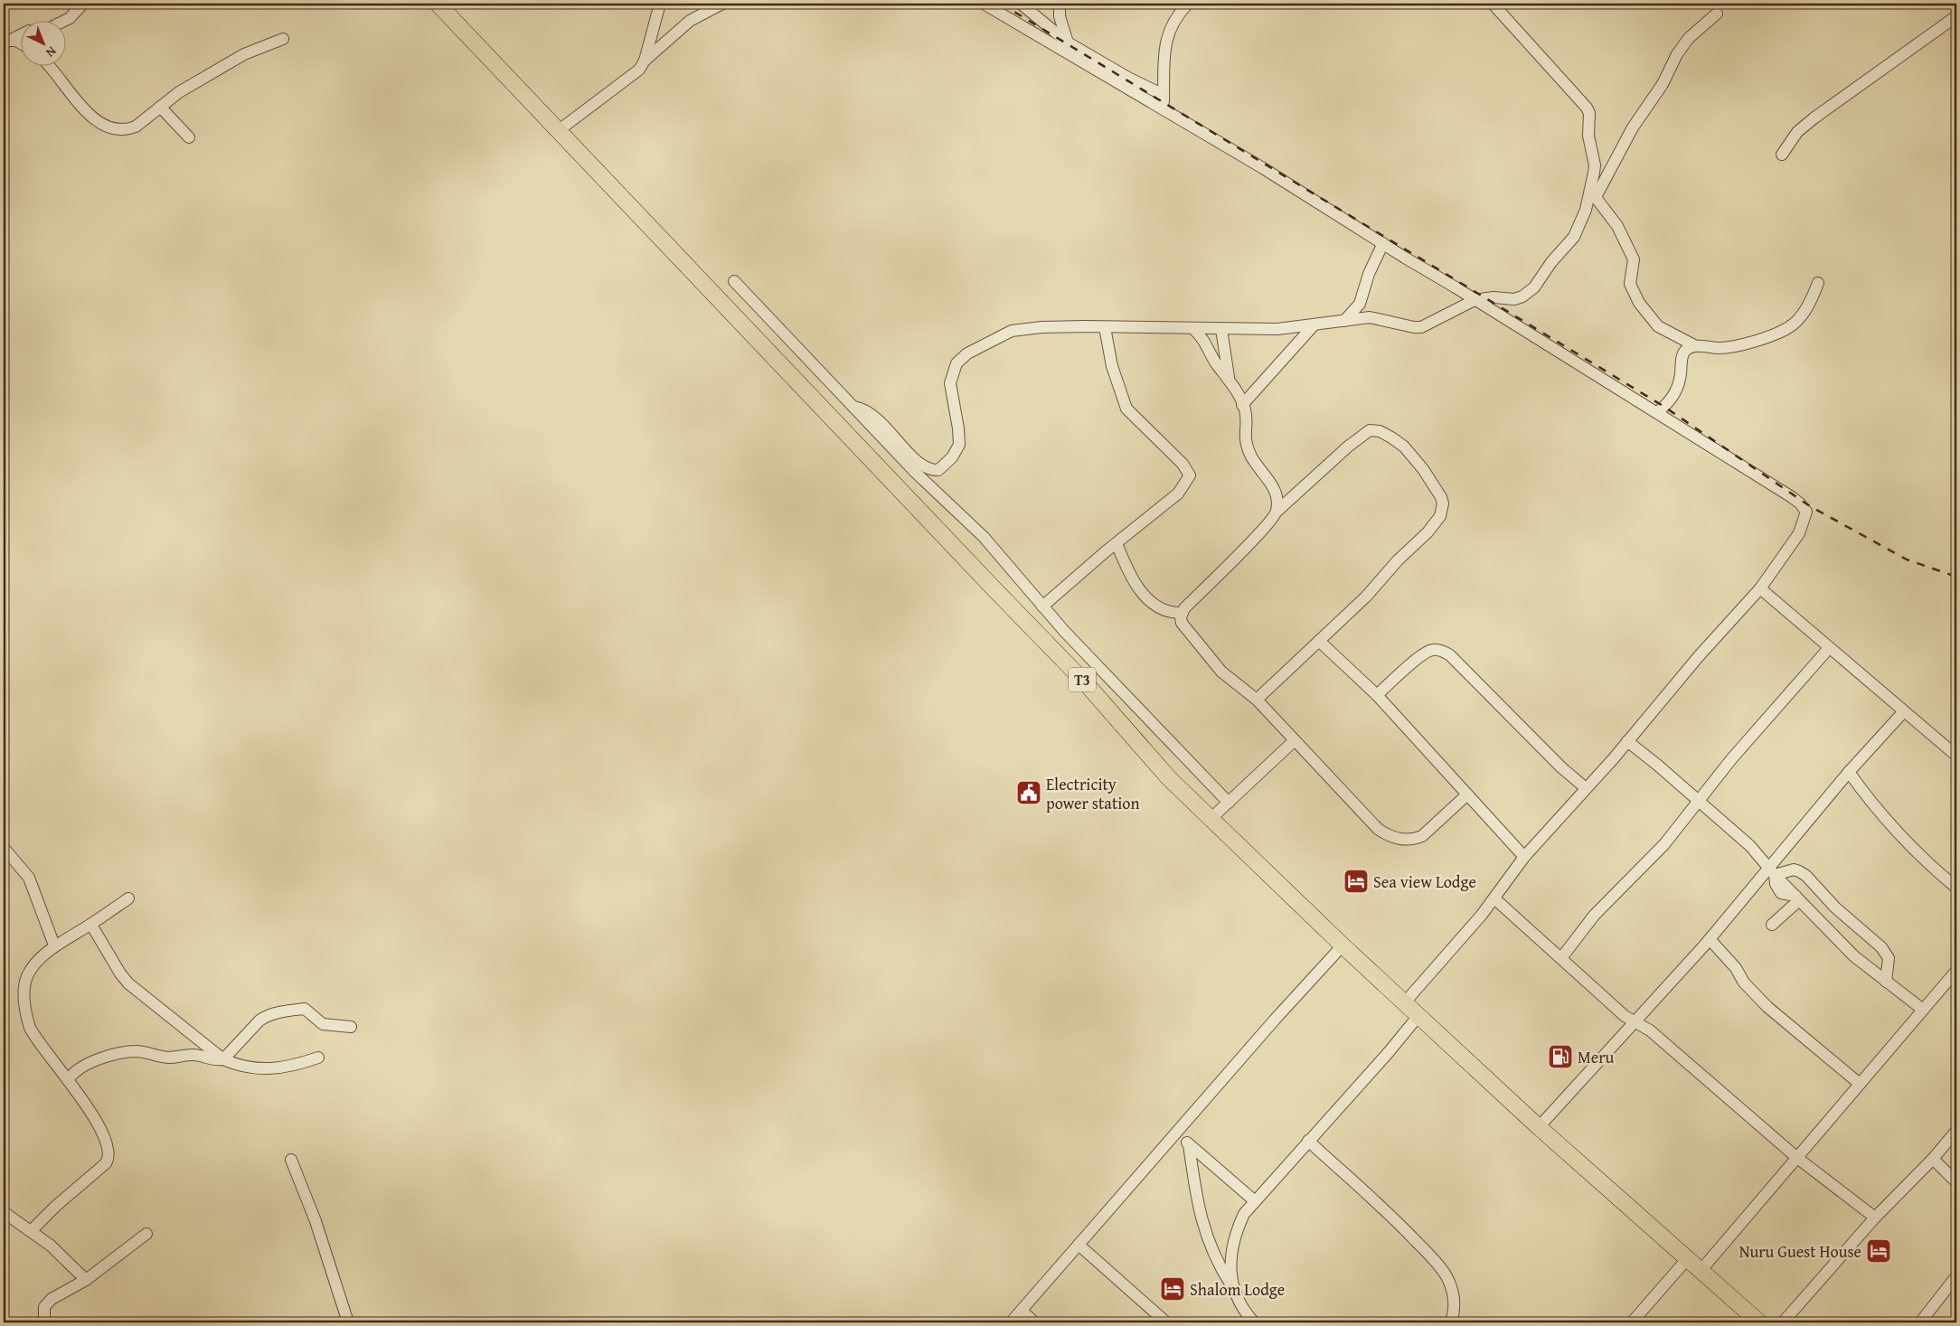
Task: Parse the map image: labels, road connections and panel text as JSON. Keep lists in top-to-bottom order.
{
  "streets": {
    "highway": ["T3"]
  },
  "places": {
    "public building": ["Electricity power station"],
    "hotel": ["Sea view Lodge", "Nuru Guest House", "Shalom Lodge"],
    "fuel station": ["Meru"]
  },
  "north": "bottom right"
}
